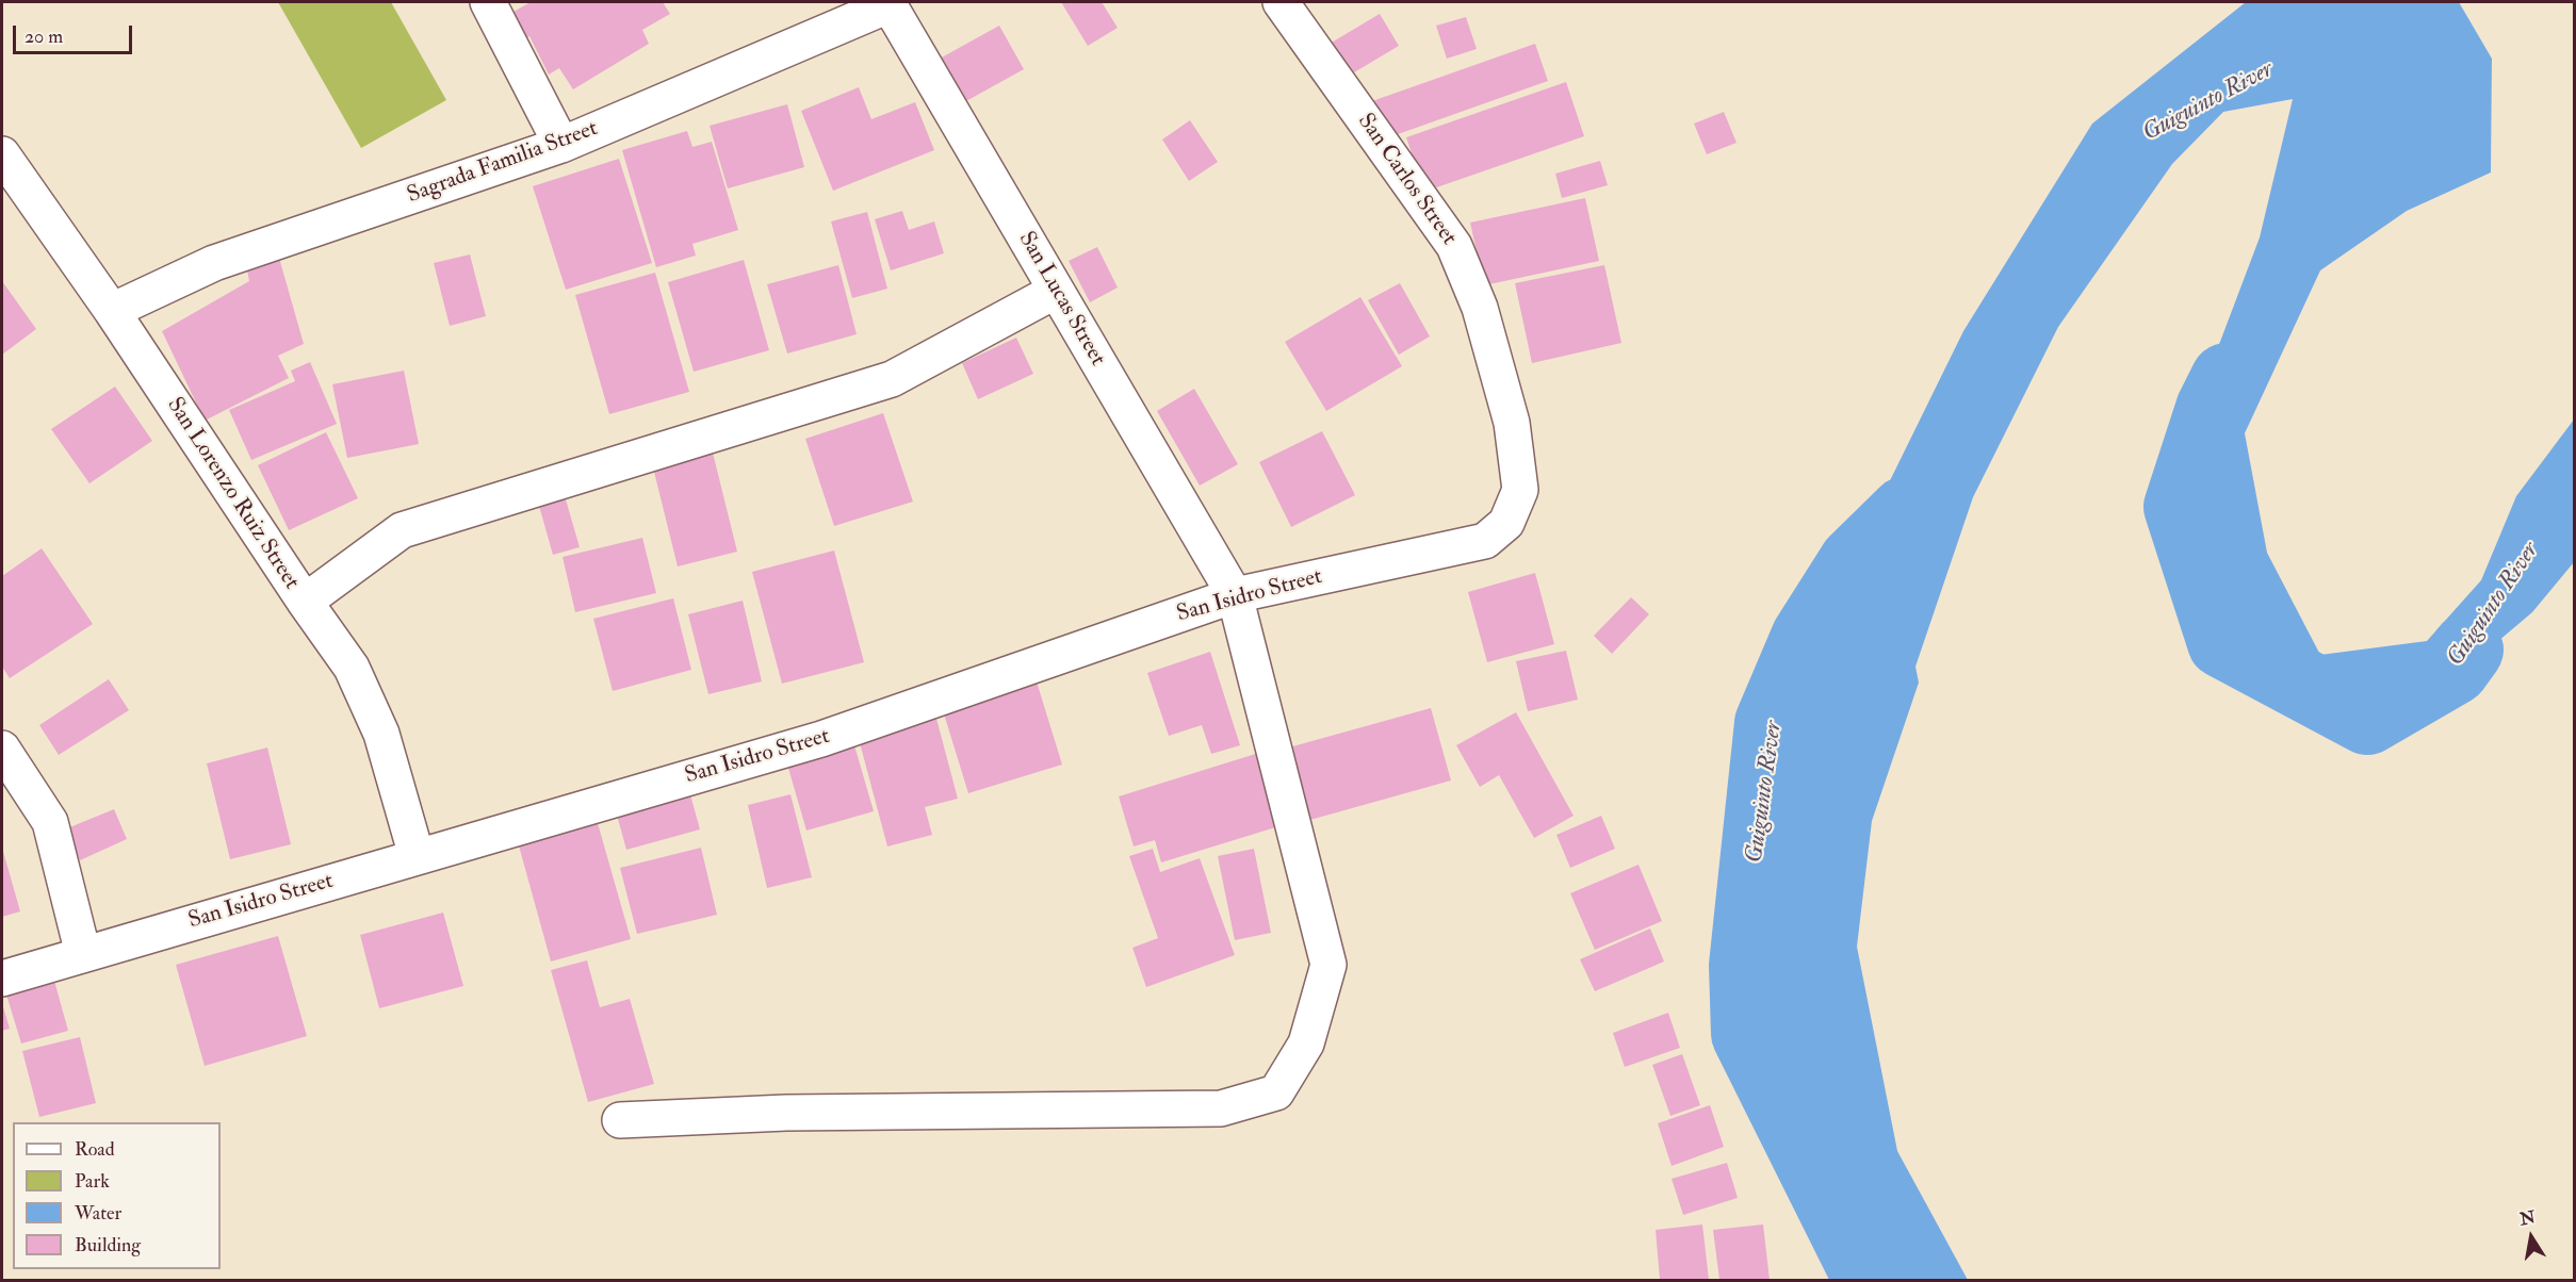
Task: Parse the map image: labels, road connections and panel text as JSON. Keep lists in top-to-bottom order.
{
  "streets": {
    "street": [
      "Sagrada Familia Street",
      "San Carlos Street",
      "San Lucas Street",
      "San Lorenzo Ruiz Street",
      "San Isidro Street"
    ]
  },
  "crossings": [
    ["Sagrada Familia Street", "San Lucas Street"],
    ["Sagrada Familia Street", "San Lorenzo Ruiz Street"],
    ["San Carlos Street", "San Isidro Street"],
    ["San Lucas Street", "San Isidro Street"],
    ["San Lorenzo Ruiz Street", "San Isidro Street"]
  ],
  "water": ["Guiguinto River"],
  "legend": [
    "Road",
    "Park",
    "Water",
    "Building"
  ],
  "scale_bar": "20 m",
  "north": "top"
}
